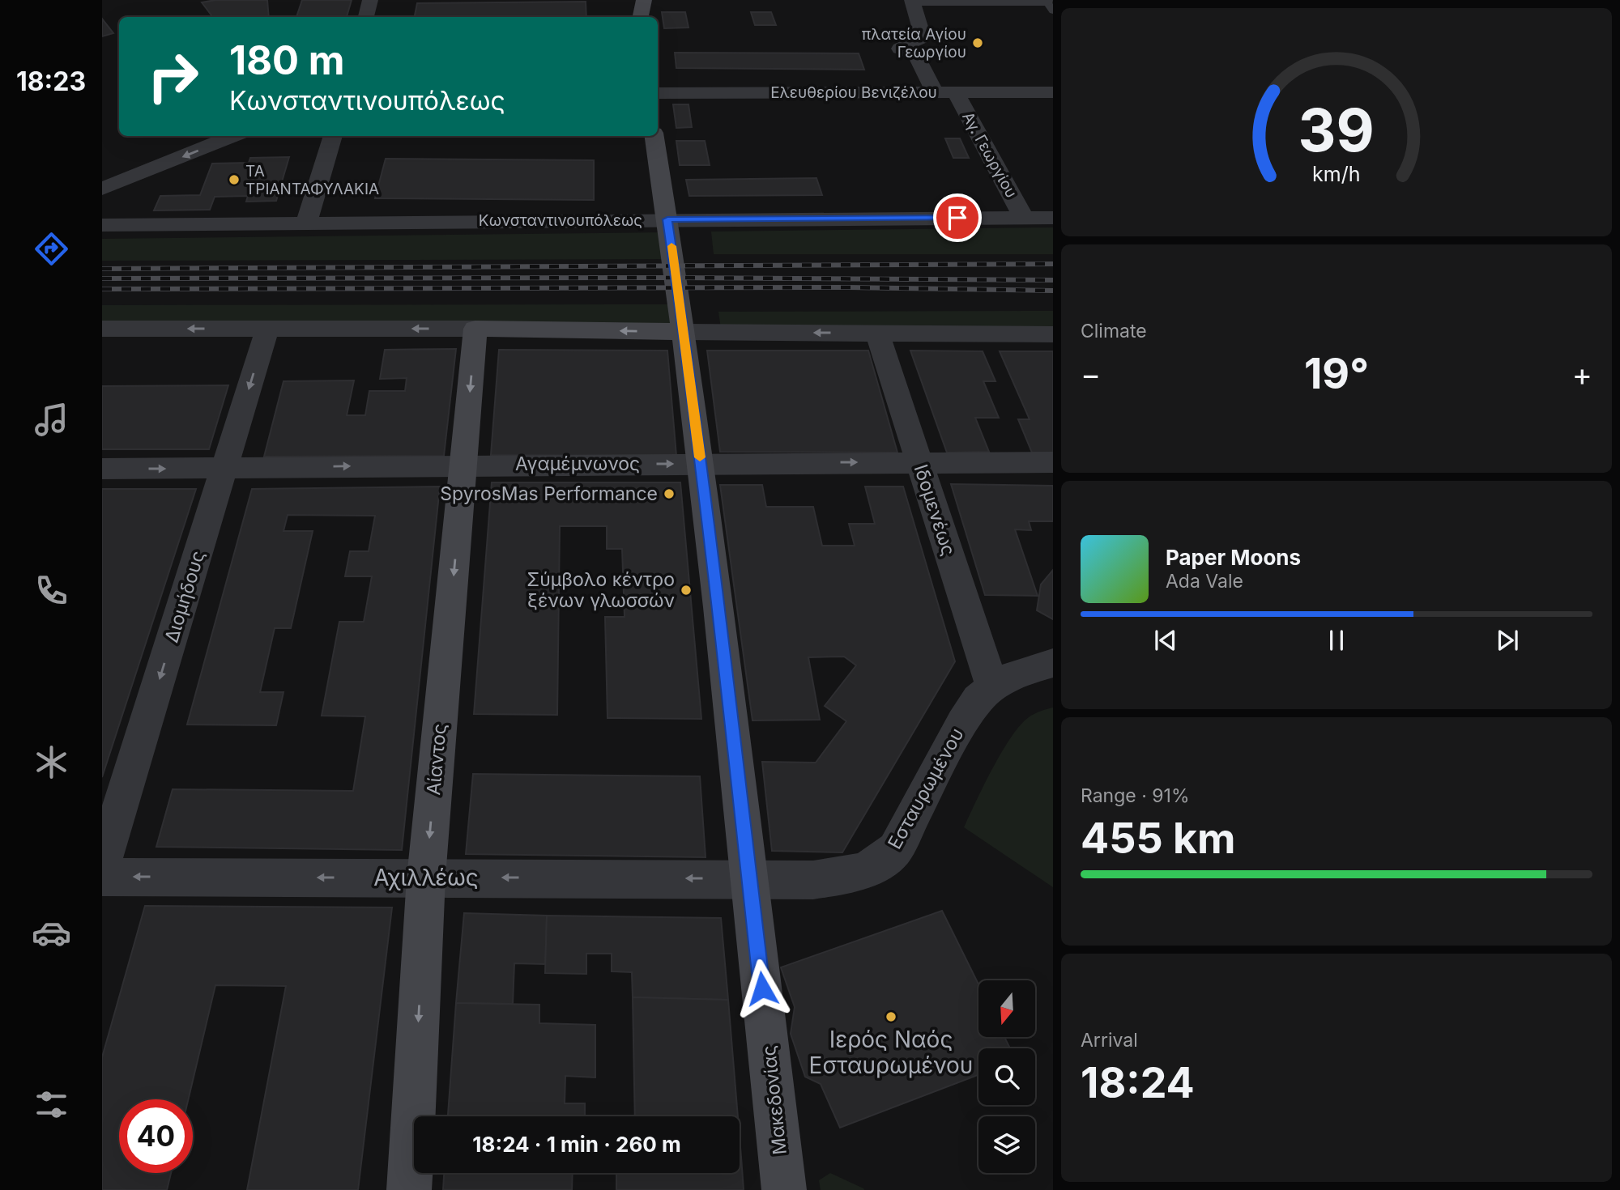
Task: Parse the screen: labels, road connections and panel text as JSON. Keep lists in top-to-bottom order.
{
  "streets": {
    "street": [
      "Ελευθερίου Βενιζέλου",
      "Αγ. Γεωργίου",
      "Κωνσταντινουπόλεως",
      "Αγαμέμνωνος",
      "Ιδομενέως",
      "Διομήδους",
      "Αίαντος",
      "Εσταυρωμένου",
      "Αχιλλέως",
      "Μακεδονίας"
    ]
  },
  "crossings": [
    ["Ελευθερίου Βενιζέλου", "Αγ. Γεωργίου"],
    ["Αγ. Γεωργίου", "Κωνσταντινουπόλεως"],
    ["Κωνσταντινουπόλεως", "Μακεδονίας"],
    ["Αγαμέμνωνος", "Ιδομενέως"],
    ["Αγαμέμνωνος", "Διομήδους"],
    ["Αγαμέμνωνος", "Αίαντος"],
    ["Αγαμέμνωνος", "Μακεδονίας"],
    ["Ιδομενέως", "Εσταυρωμένου"],
    ["Αίαντος", "Αχιλλέως"],
    ["Εσταυρωμένου", "Αχιλλέως"],
    ["Εσταυρωμένου", "Μακεδονίας"],
    ["Αχιλλέως", "Μακεδονίας"]
  ],
  "one_way": ["Διομήδους", "Αίαντος", "Αχιλλέως"],
  "places": [
    "πλατεία Αγίου Γεωργίου",
    "ΤΑ ΤΡΙΑΝΤΑΦΥΛΑΚΙΑ",
    "SpyrosMas Performance",
    "Σύμβολο κέντρο ξένων γλωσσών",
    "Ιερός Ναός Εσταυρωμένου"
  ],
  "north": "bottom",
  "page": {
    "tabs": "18:23",
    "turn": ["180 m", "Κωνσταντινουπόλεως"],
    "tile": [
      "Climate",
      ["Range · 91%", "455 km"],
      ["Arrival", "18:24"]
    ],
    "heat": ["−", "19°", "+"],
    "song": ["Paper Moons", "Ada Vale"],
    "limit": "40",
    "trip": "18:24 · 1 min · 260 m",
    "gauge": ["39", "km/h"]
  }
}
